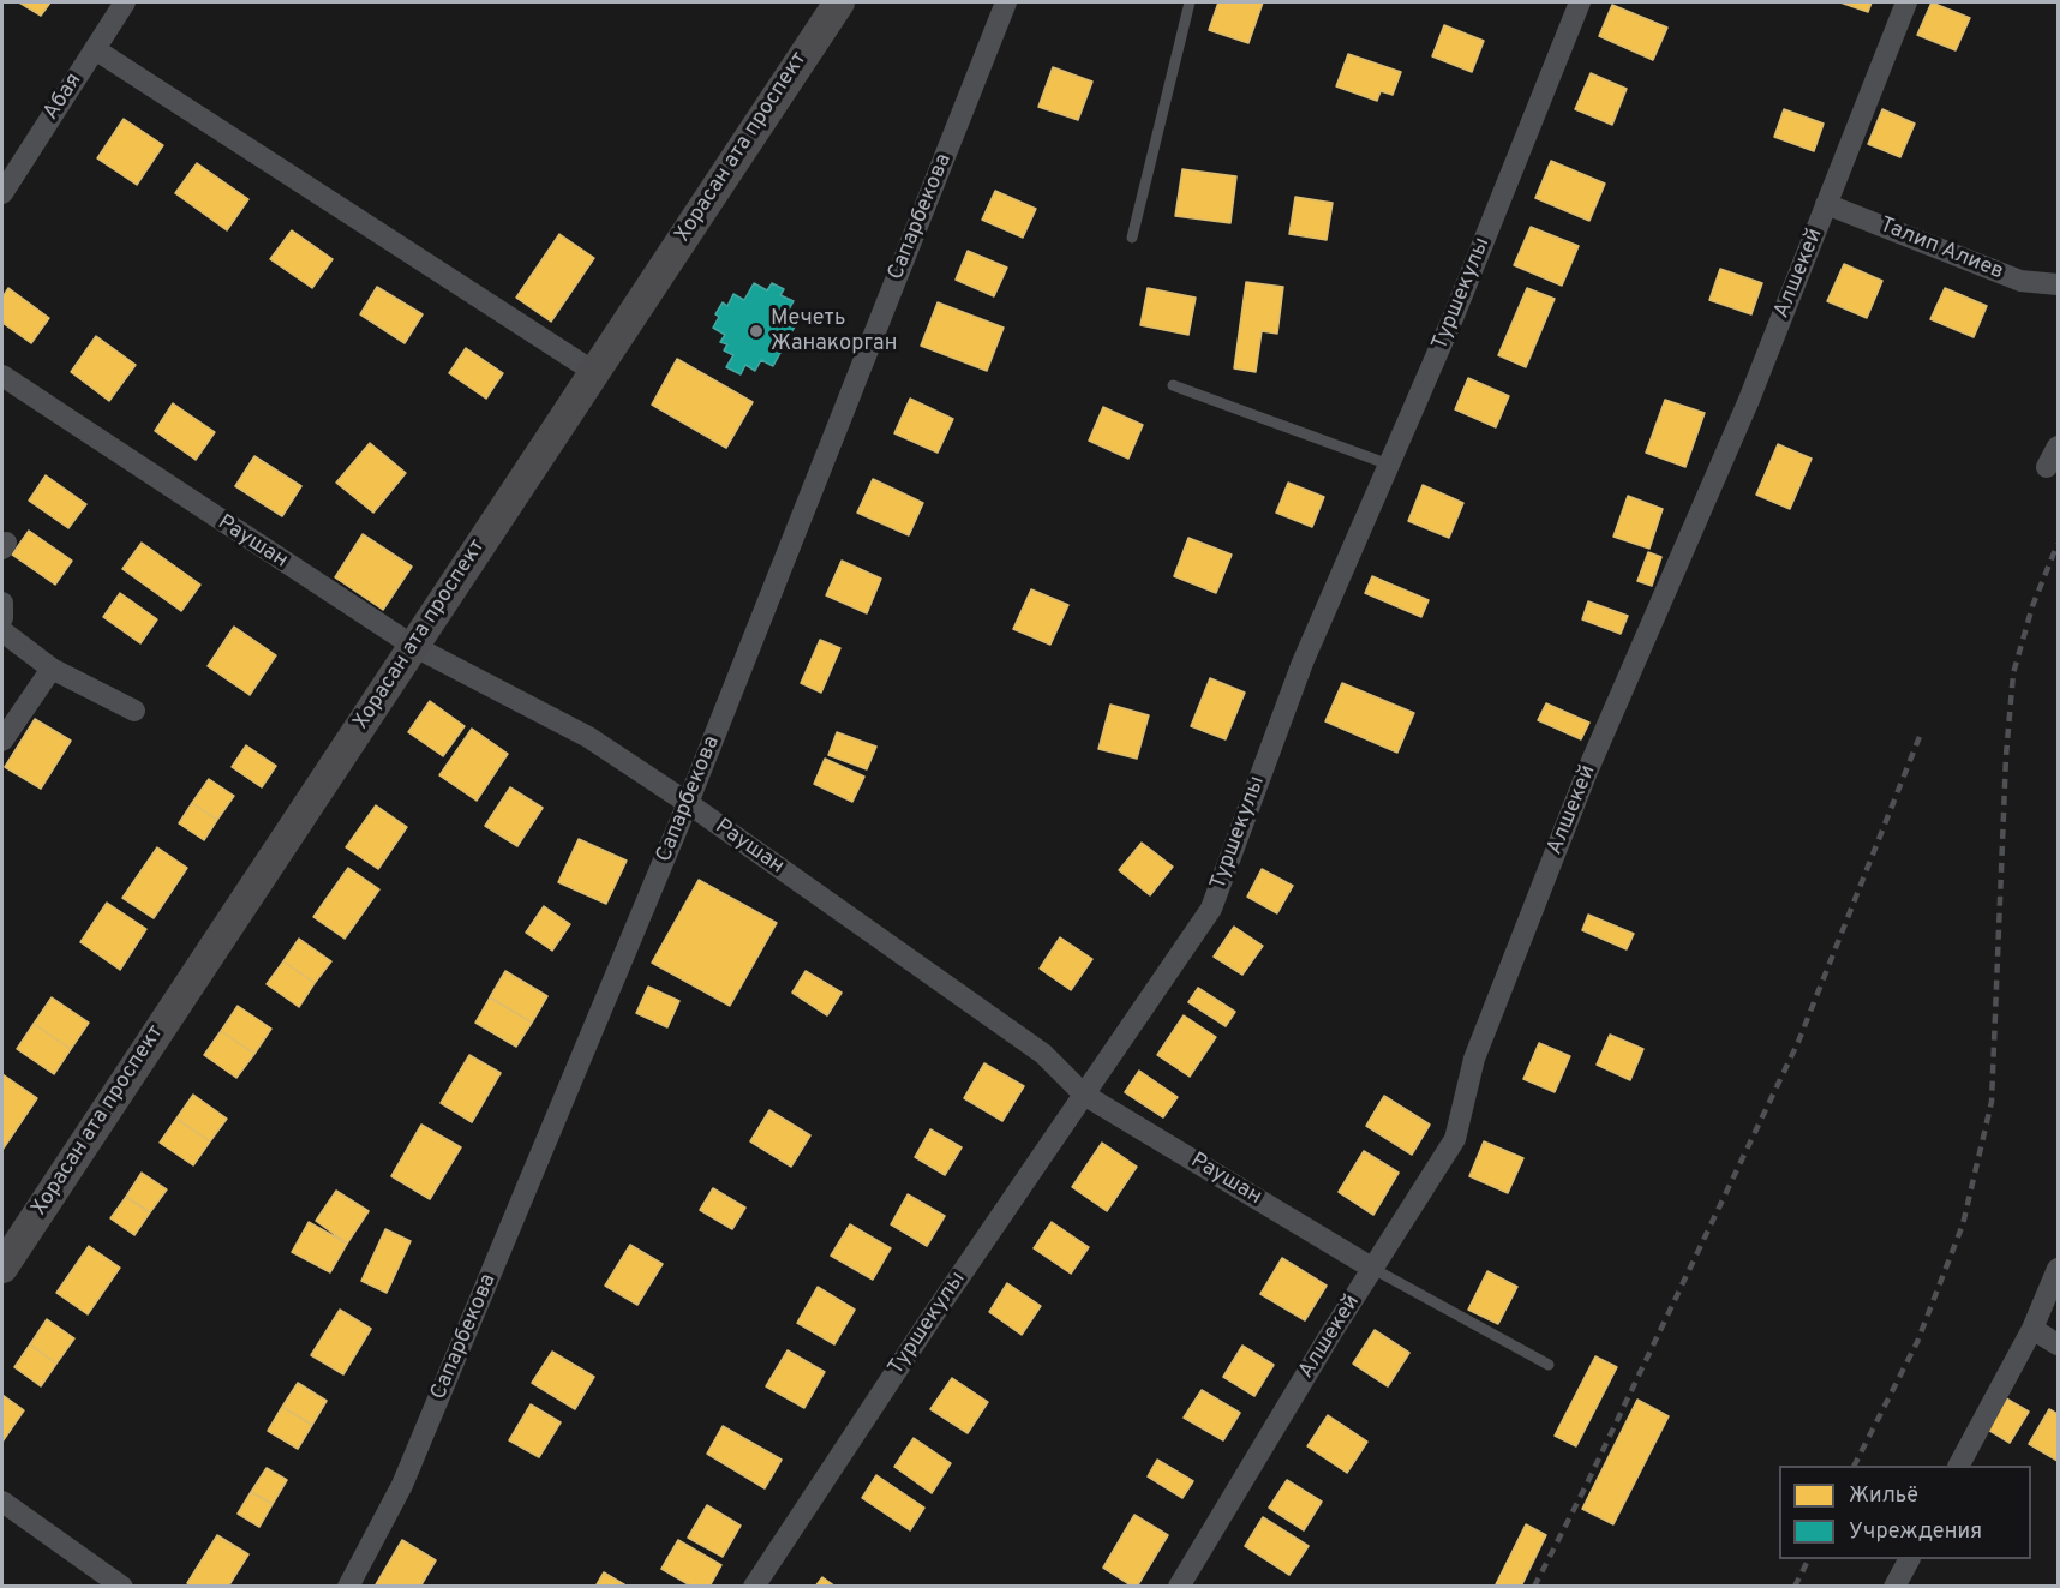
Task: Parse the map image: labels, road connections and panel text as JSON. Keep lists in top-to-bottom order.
{
  "streets": {
    "main road": ["Хорасан ата проспект"],
    "street": [
      "Абая",
      "Сапарбекова",
      "Талип Алиев",
      "Алшекей",
      "Туршекулы",
      "Раушан"
    ]
  },
  "crossings": [
    ["Хорасан ата проспект", "Раушан"],
    ["Сапарбекова", "Раушан"],
    ["Талип Алиев", "Алшекей"],
    ["Алшекей", "Раушан"],
    ["Туршекулы", "Раушан"]
  ],
  "places": ["Мечеть Жанакорган"],
  "legend": ["Жильё", "Учреждения"]
}
